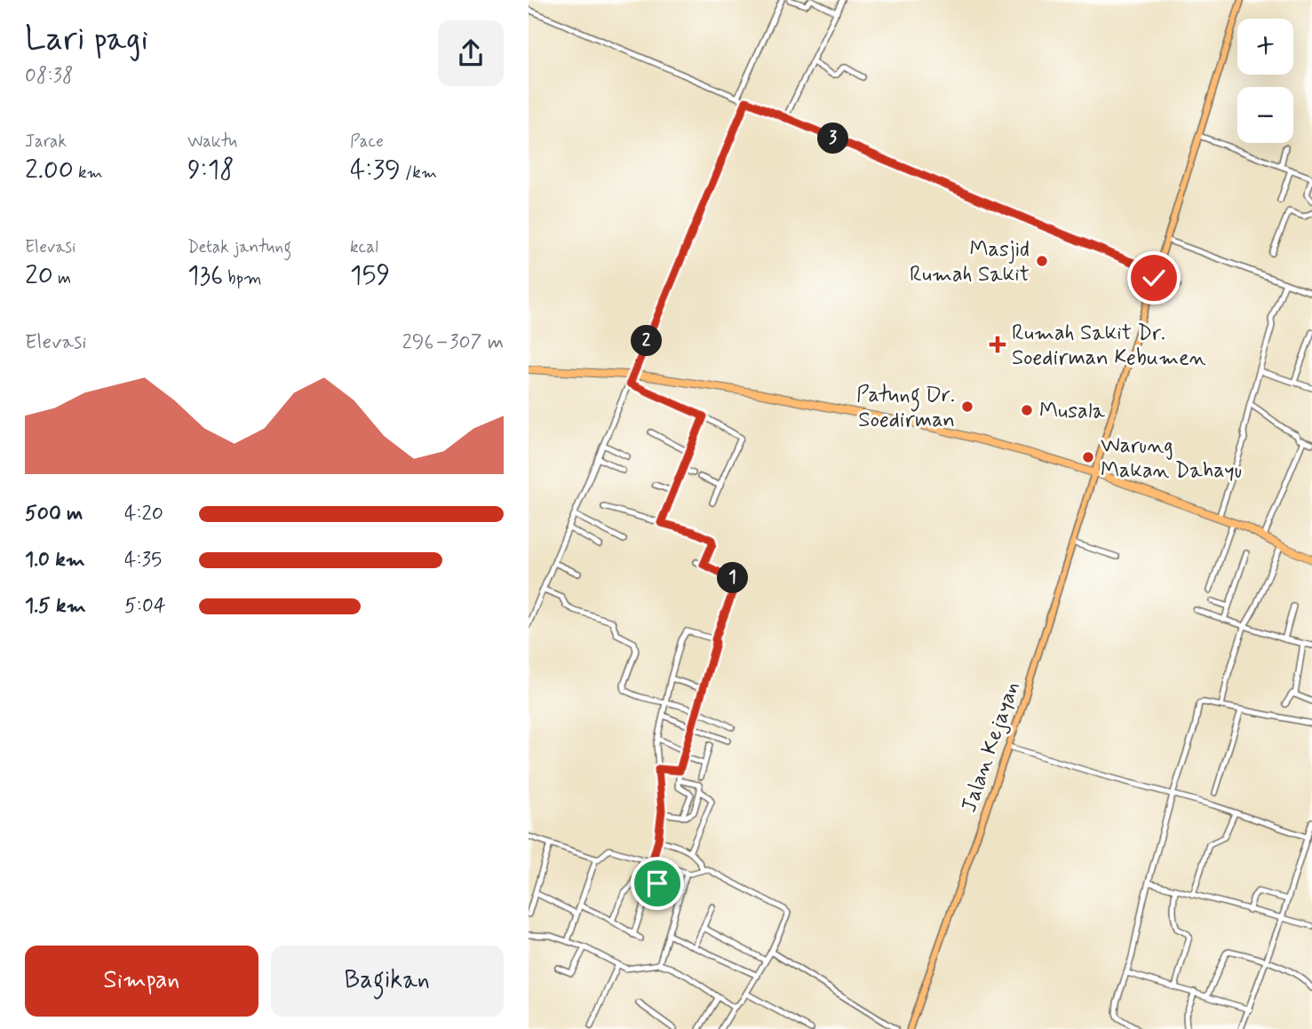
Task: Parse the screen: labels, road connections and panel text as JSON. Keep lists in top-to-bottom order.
{
  "streets": {
    "main road": ["Jalan Kejayan"]
  },
  "places": {
    "other": [
      "Masjid Rumah Sakit",
      "Patung Dr. Soedirman",
      "Musala",
      "Warung Makan Dahayu"
    ],
    "health": ["Rumah Sakit Dr. Soedirman Kebumen"]
  },
  "page": {
    "heading": ["Lari pagi", "08:38"],
    "map_buttons": ["+", "−"],
    "stats": [
      ["Jarak", "2.00 km"],
      ["Waktu", "9:18"],
      ["Pace", "4:39 /km"],
      ["Elevasi", "20 m"],
      ["Detak jantung", "136 bpm"],
      ["kcal", "159"]
    ],
    "pins": ["3", "2", "1"],
    "chart": ["Elevasi", "296–307 m"],
    "list": [
      {
        "name": "500 m",
        "note": "4:20"
      },
      {
        "name": "1.0 km",
        "note": "4:35"
      },
      {
        "name": "1.5 km",
        "note": "5:04"
      }
    ],
    "buttons": ["Simpan", "Bagikan"]
  }
}
